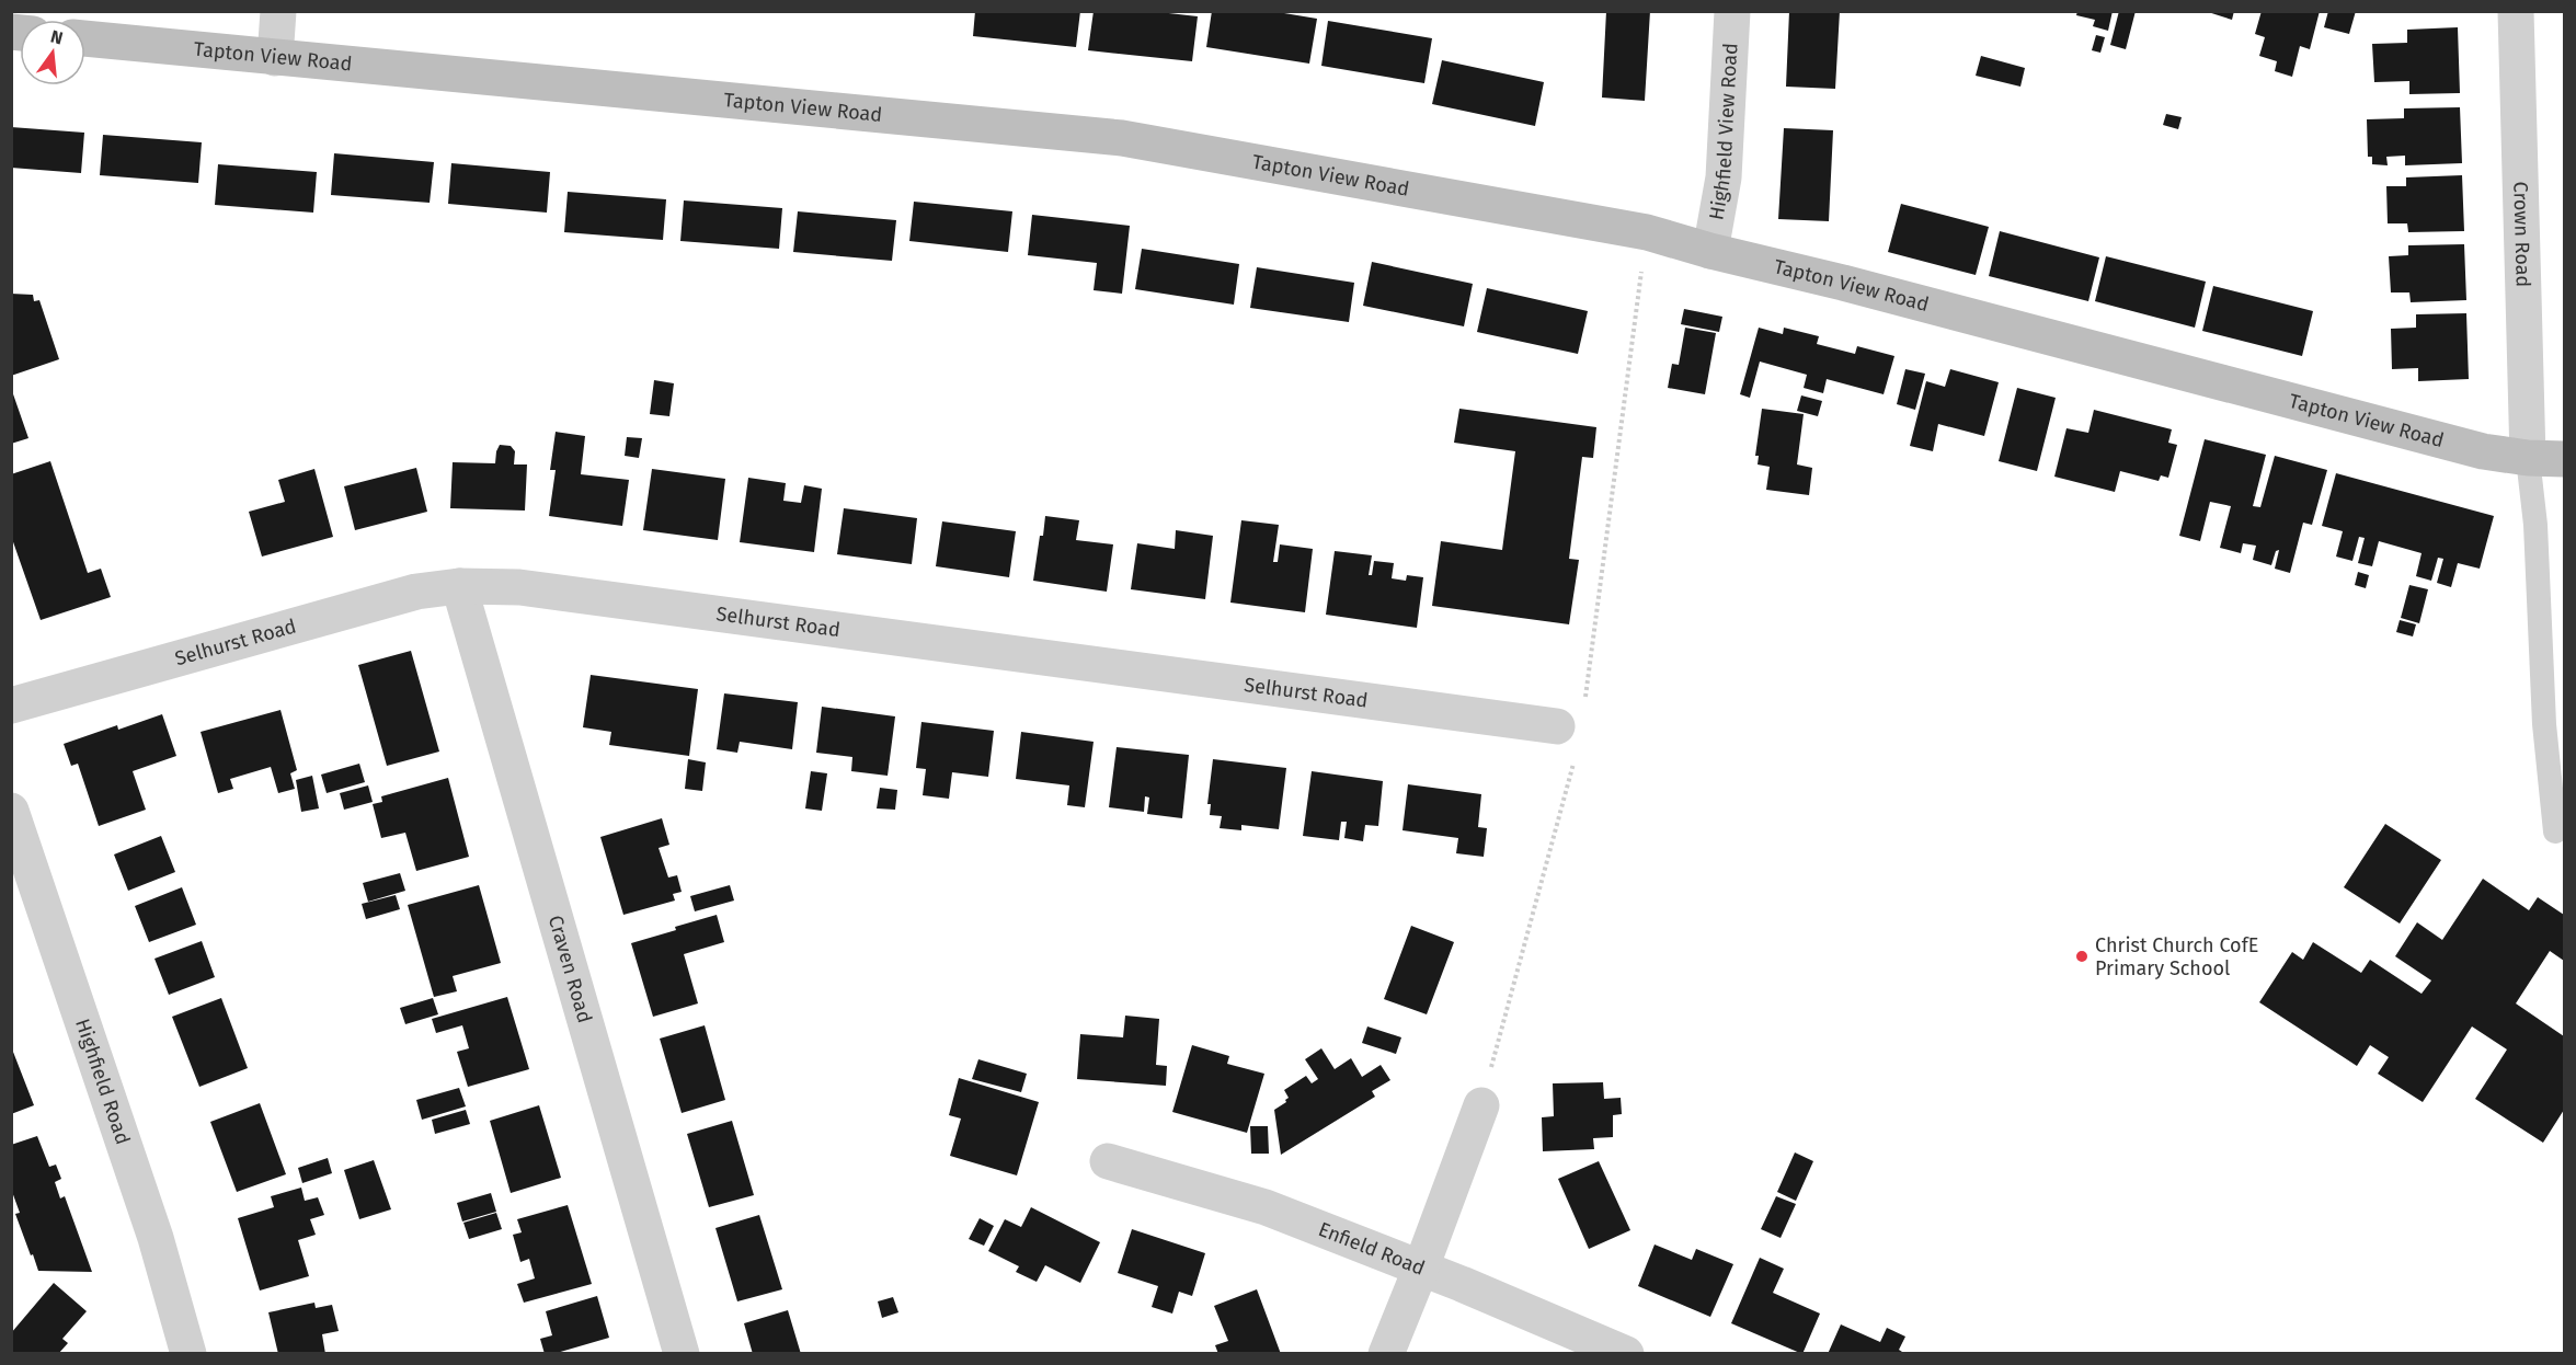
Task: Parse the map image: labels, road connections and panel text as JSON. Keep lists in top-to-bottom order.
{
  "streets": {
    "street": [
      "Tapton View Road",
      "Highfield View Road",
      "Crown Road",
      "Selhurst Road",
      "Craven Road",
      "Highfield Road",
      "Enfield Road"
    ]
  },
  "crossings": [
    ["Tapton View Road", "Highfield View Road"],
    ["Tapton View Road", "Crown Road"],
    ["Selhurst Road", "Craven Road"]
  ],
  "places": ["Christ Church CofE Primary School"],
  "north": "top"
}
